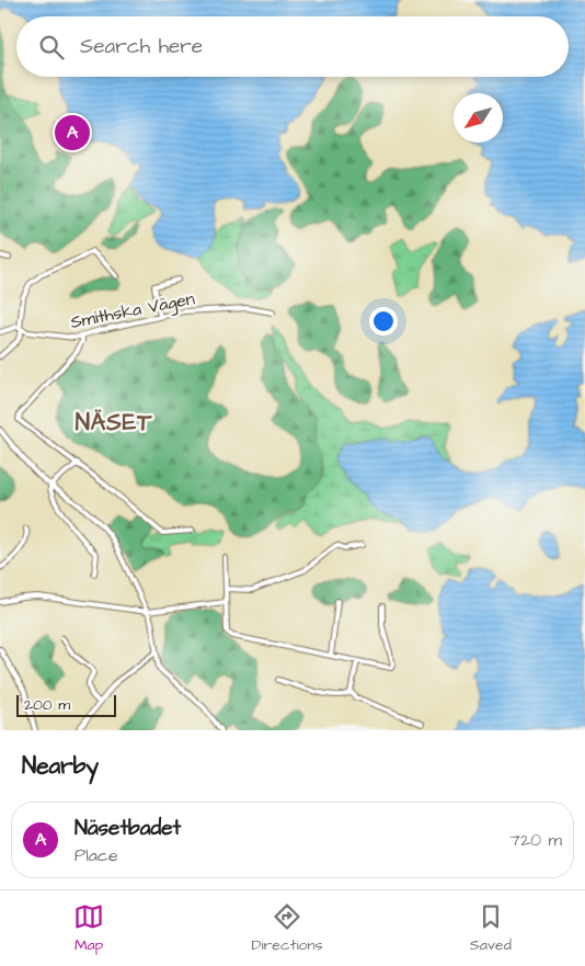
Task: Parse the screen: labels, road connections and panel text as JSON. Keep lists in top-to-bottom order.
{
  "streets": {
    "street": ["Smithska Vägen"]
  },
  "districts": ["NÄSET"],
  "scale_bar": "200 m",
  "north": "bottom left",
  "page": {
    "search": "Search here",
    "pins": "A",
    "scale": "200 m",
    "heading": "Nearby",
    "list": [
      {
        "mark": "A",
        "name": "Näsetbadet",
        "note": "Place",
        "value": "720 m"
      }
    ],
    "nav": ["Map", "Directions", "Saved"]
  }
}
